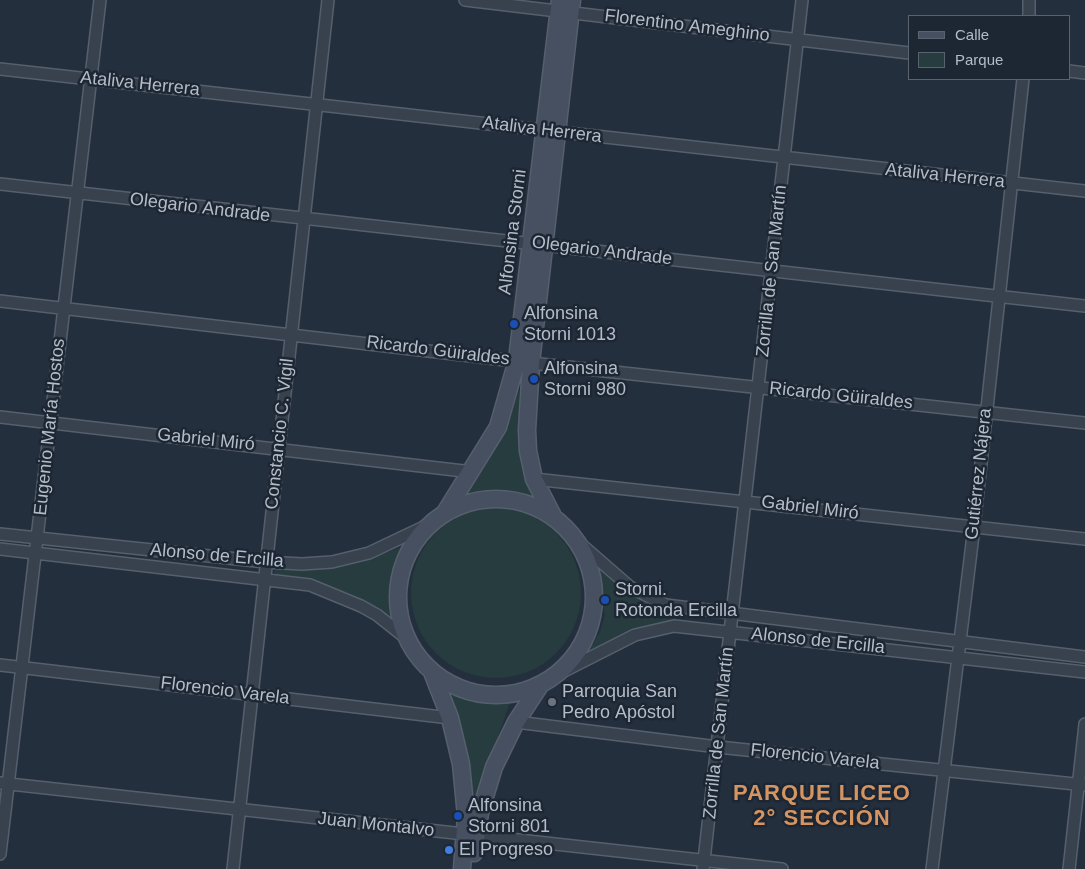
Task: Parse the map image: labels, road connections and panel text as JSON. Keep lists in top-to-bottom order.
{
  "streets": {
    "street": [
      "Florentino Ameghino",
      "Ataliva Herrera",
      "Olegario Andrade",
      "Alfonsina Storni",
      "Zorrilla de San Martín",
      "Ricardo Güiraldes",
      "Eugenio María Hostos",
      "Constancio C. Vigil",
      "Gabriel Miró",
      "Gutiérrez Nájera",
      "Alonso de Ercilla",
      "Florencio Varela",
      "Juan Montalvo"
    ]
  },
  "crossings": [
    ["Florentino Ameghino", "Alfonsina Storni"],
    ["Florentino Ameghino", "Zorrilla de San Martín"],
    ["Ataliva Herrera", "Alfonsina Storni"],
    ["Ataliva Herrera", "Zorrilla de San Martín"],
    ["Ataliva Herrera", "Eugenio María Hostos"],
    ["Ataliva Herrera", "Constancio C. Vigil"],
    ["Ataliva Herrera", "Gutiérrez Nájera"],
    ["Olegario Andrade", "Alfonsina Storni"],
    ["Olegario Andrade", "Zorrilla de San Martín"],
    ["Olegario Andrade", "Eugenio María Hostos"],
    ["Olegario Andrade", "Constancio C. Vigil"],
    ["Olegario Andrade", "Gutiérrez Nájera"],
    ["Alfonsina Storni", "Ricardo Güiraldes"],
    ["Alfonsina Storni", "Gabriel Miró"],
    ["Zorrilla de San Martín", "Ricardo Güiraldes"],
    ["Zorrilla de San Martín", "Gabriel Miró"],
    ["Zorrilla de San Martín", "Alonso de Ercilla"],
    ["Zorrilla de San Martín", "Florencio Varela"],
    ["Zorrilla de San Martín", "Juan Montalvo"],
    ["Ricardo Güiraldes", "Eugenio María Hostos"],
    ["Ricardo Güiraldes", "Constancio C. Vigil"],
    ["Ricardo Güiraldes", "Gutiérrez Nájera"],
    ["Eugenio María Hostos", "Gabriel Miró"],
    ["Eugenio María Hostos", "Alonso de Ercilla"],
    ["Eugenio María Hostos", "Florencio Varela"],
    ["Eugenio María Hostos", "Juan Montalvo"],
    ["Constancio C. Vigil", "Gabriel Miró"],
    ["Constancio C. Vigil", "Alonso de Ercilla"],
    ["Constancio C. Vigil", "Florencio Varela"],
    ["Constancio C. Vigil", "Juan Montalvo"],
    ["Gabriel Miró", "Gutiérrez Nájera"],
    ["Gutiérrez Nájera", "Alonso de Ercilla"],
    ["Gutiérrez Nájera", "Florencio Varela"]
  ],
  "districts": ["PARQUE LICEO 2° SECCIÓN"],
  "places": [
    "Alfonsina Storni 1013",
    "Alfonsina Storni 980",
    "Storni. Rotonda Ercilla",
    "Parroquia San Pedro Apóstol",
    "Alfonsina Storni 801",
    "El Progreso"
  ],
  "legend": ["Calle", "Parque"]
}
